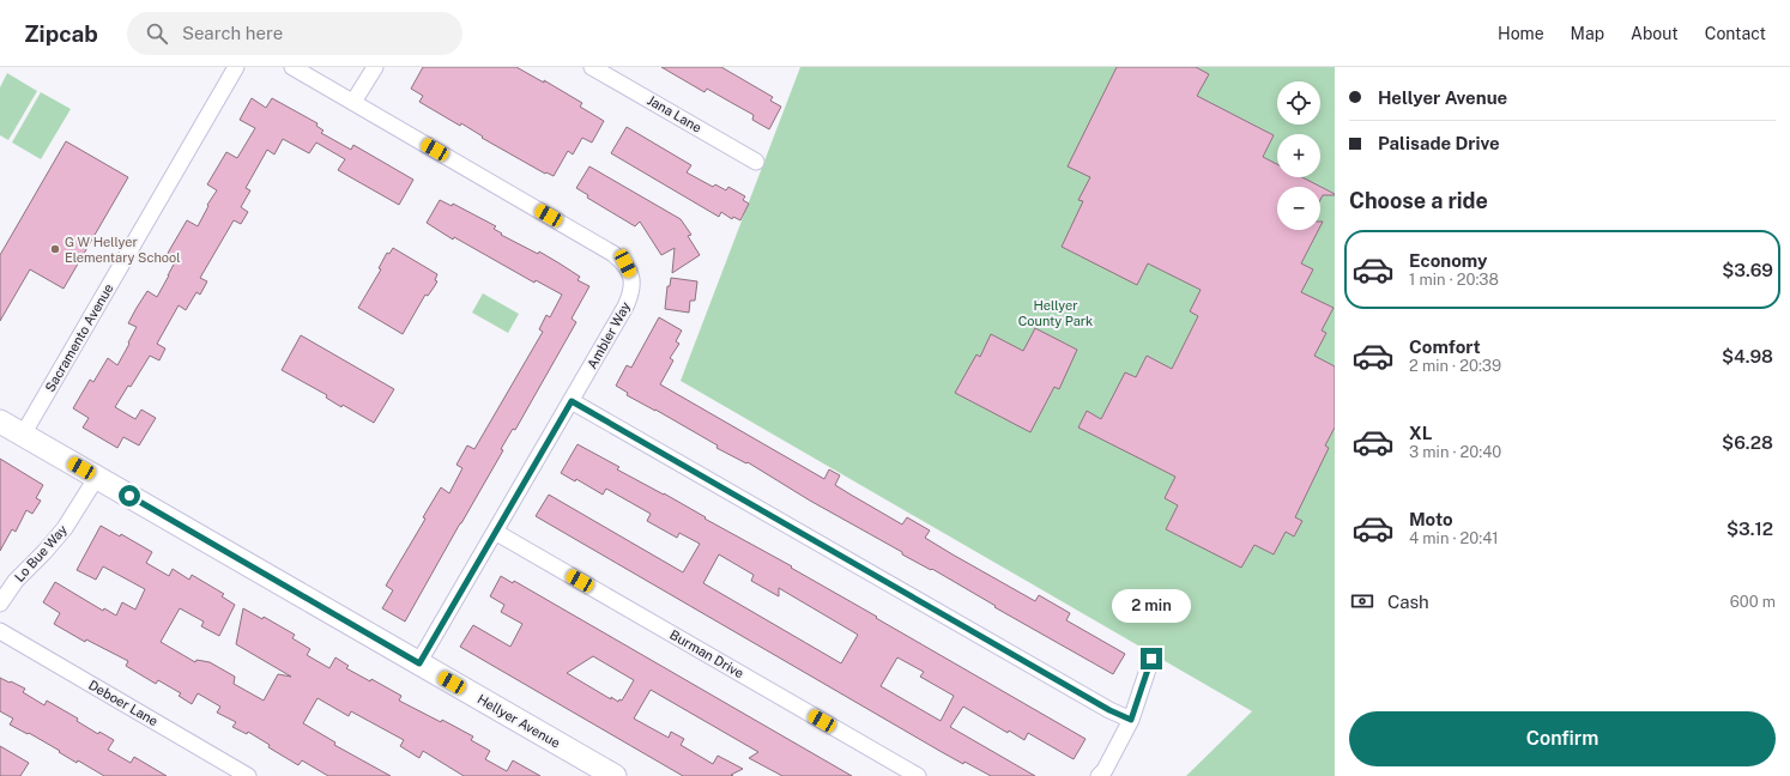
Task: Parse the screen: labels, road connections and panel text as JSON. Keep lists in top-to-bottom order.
{
  "streets": {
    "street": [
      "Jana Lane",
      "Ambler Way",
      "Sacramento Avenue",
      "Lo Bue Way",
      "Burman Drive",
      "Deboer Lane",
      "Hellyer Avenue"
    ]
  },
  "crossings": [
    ["Ambler Way", "Burman Drive"],
    ["Ambler Way", "Hellyer Avenue"],
    ["Sacramento Avenue", "Hellyer Avenue"],
    ["Lo Bue Way", "Hellyer Avenue"]
  ],
  "parks": ["Hellyer County Park"],
  "places": ["G W Hellyer Elementary School"],
  "page": {
    "header": "Zipcab",
    "search": "Search here",
    "nav": [
      "Home",
      "Map",
      "About",
      "Contact"
    ],
    "banner": ["Hellyer Avenue", "Palisade Drive"],
    "map_buttons": ["+", "−"],
    "heading": "Choose a ride",
    "list": [
      {
        "name": "Economy",
        "note": "1 min · 20:38",
        "value": "$3.69"
      },
      {
        "name": "Comfort",
        "note": "2 min · 20:39",
        "value": "$4.98"
      },
      {
        "name": "XL",
        "note": "3 min · 20:40",
        "value": "$6.28"
      },
      {
        "name": "Moto",
        "note": "4 min · 20:41",
        "value": "$3.12"
      }
    ],
    "pay": ["Cash", "600 m"],
    "bubble": "2 min",
    "buttons": "Confirm"
  }
}
